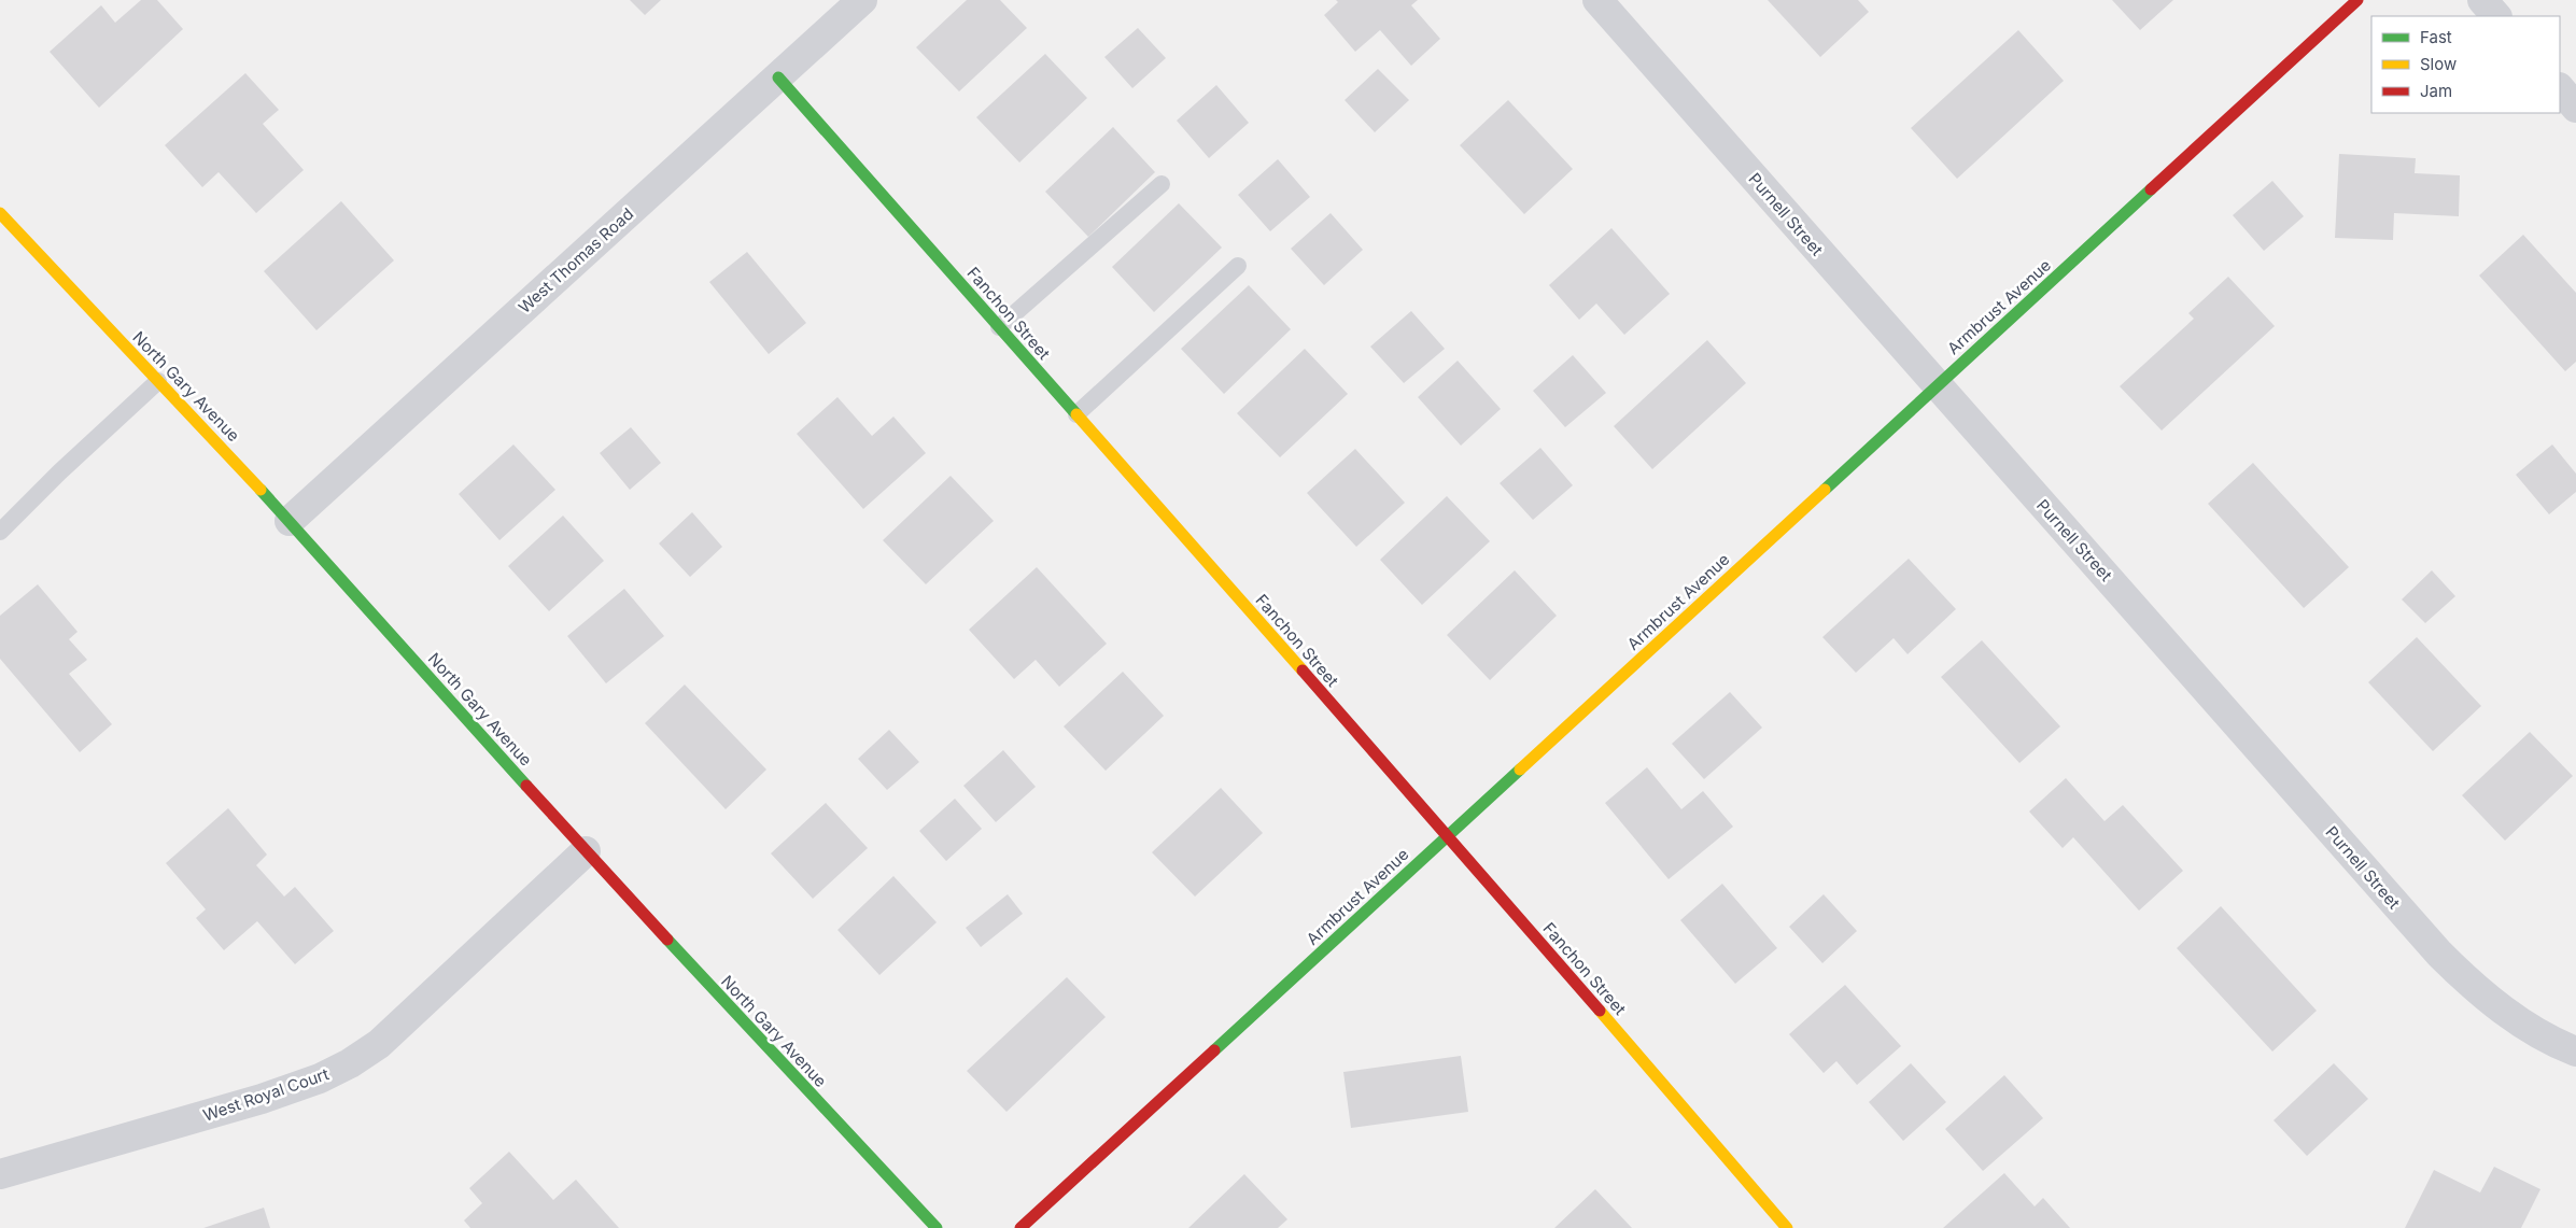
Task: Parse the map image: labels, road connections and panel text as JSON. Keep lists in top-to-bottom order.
{
  "streets": {
    "street": [
      "Purnell Street",
      "West Thomas Road",
      "Armbrust Avenue",
      "Fanchon Street",
      "North Gary Avenue",
      "West Royal Court"
    ]
  },
  "crossings": [
    ["Purnell Street", "Armbrust Avenue"],
    ["West Thomas Road", "Fanchon Street"],
    ["West Thomas Road", "North Gary Avenue"],
    ["Armbrust Avenue", "Fanchon Street"],
    ["North Gary Avenue", "West Royal Court"]
  ],
  "legend": ["Fast", "Slow", "Jam"]
}
